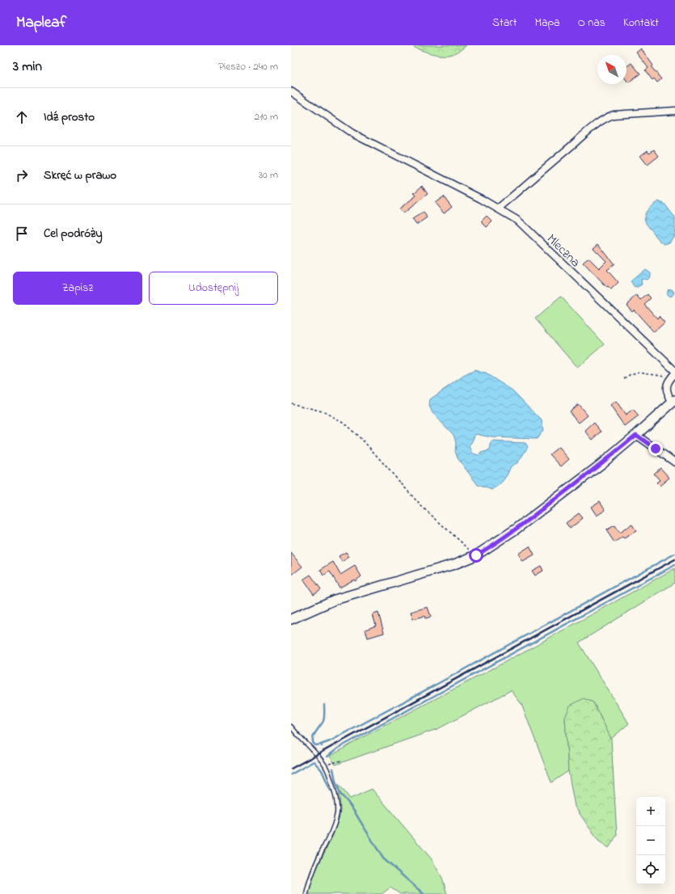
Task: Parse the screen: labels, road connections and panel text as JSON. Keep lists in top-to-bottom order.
{
  "streets": {
    "street": ["Mleczna"]
  },
  "north": "top left",
  "page": {
    "header": "Mapleaf",
    "nav": [
      "Start",
      "Mapa",
      "O nas",
      "Kontakt"
    ],
    "heading": ["3 min", "Pieszo · 240 m"],
    "list": [
      ["Idź prosto", "210 m"],
      ["Skręć w prawo", "30 m"],
      "Cel podróży"
    ],
    "buttons": ["Zapisz", "Udostępnij"],
    "map_buttons": ["+", "−"]
  }
}
